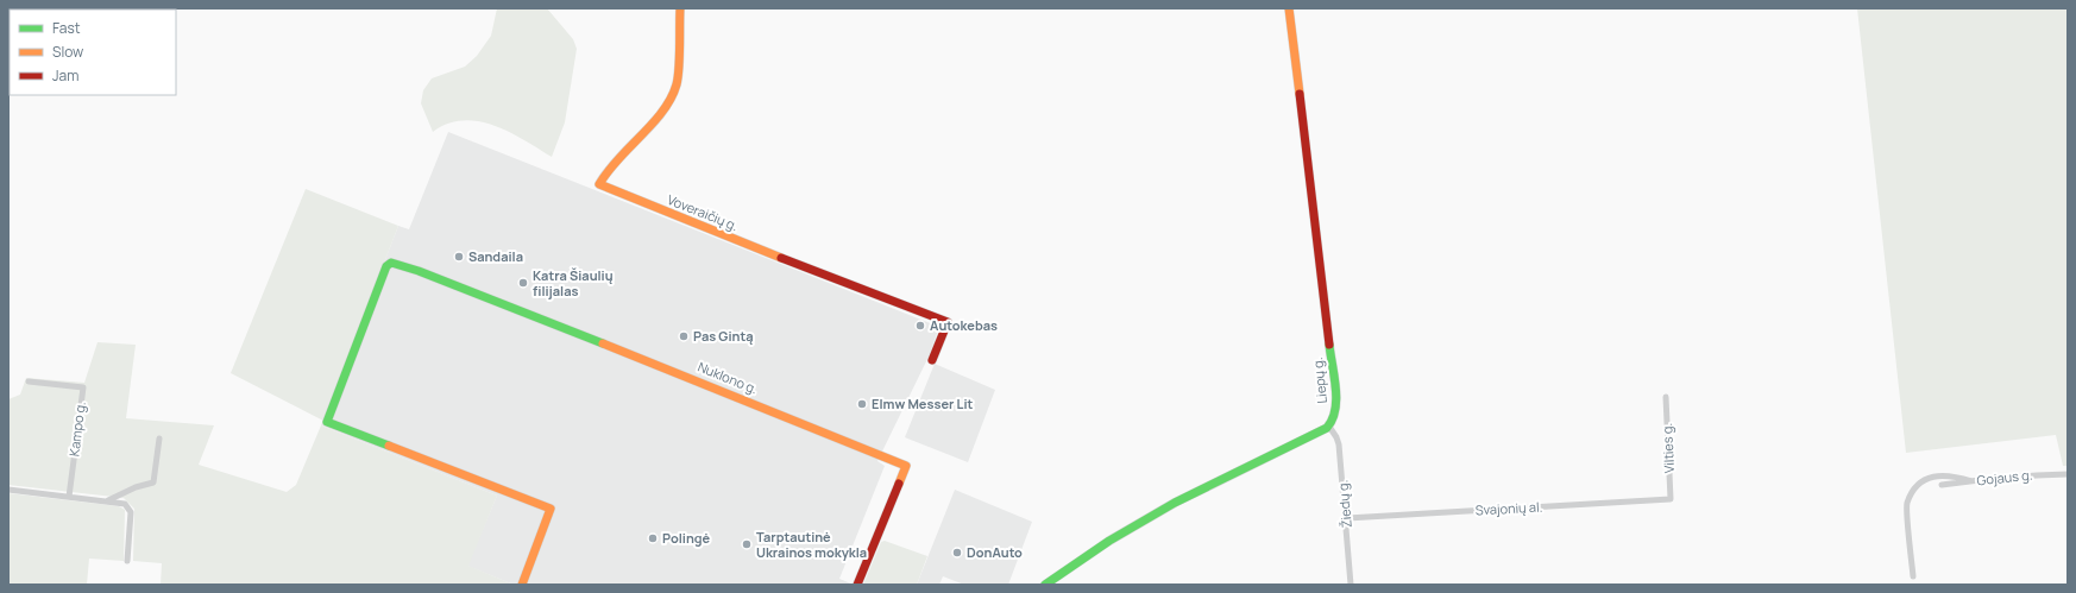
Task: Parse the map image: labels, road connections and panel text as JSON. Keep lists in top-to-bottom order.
{
  "streets": {
    "street": [
      "Voveraičių g.",
      "Nuklono g.",
      "Liepų g.",
      "Kampo g.",
      "Vilties g.",
      "Gojaus g.",
      "Žiedų g.",
      "Svajonių al."
    ]
  },
  "crossings": [
    ["Liepų g.", "Žiedų g."],
    ["Vilties g.", "Svajonių al."],
    ["Žiedų g.", "Svajonių al."]
  ],
  "places": [
    "Sandaila",
    "Katra Šiaulių filijalas",
    "Autokebas",
    "Pas Gintą",
    "Elmw Messer Lit",
    "Polingė",
    "Tarptautinė Ukrainos mokykla",
    "DonAuto"
  ],
  "legend": ["Fast", "Slow", "Jam"]
}
